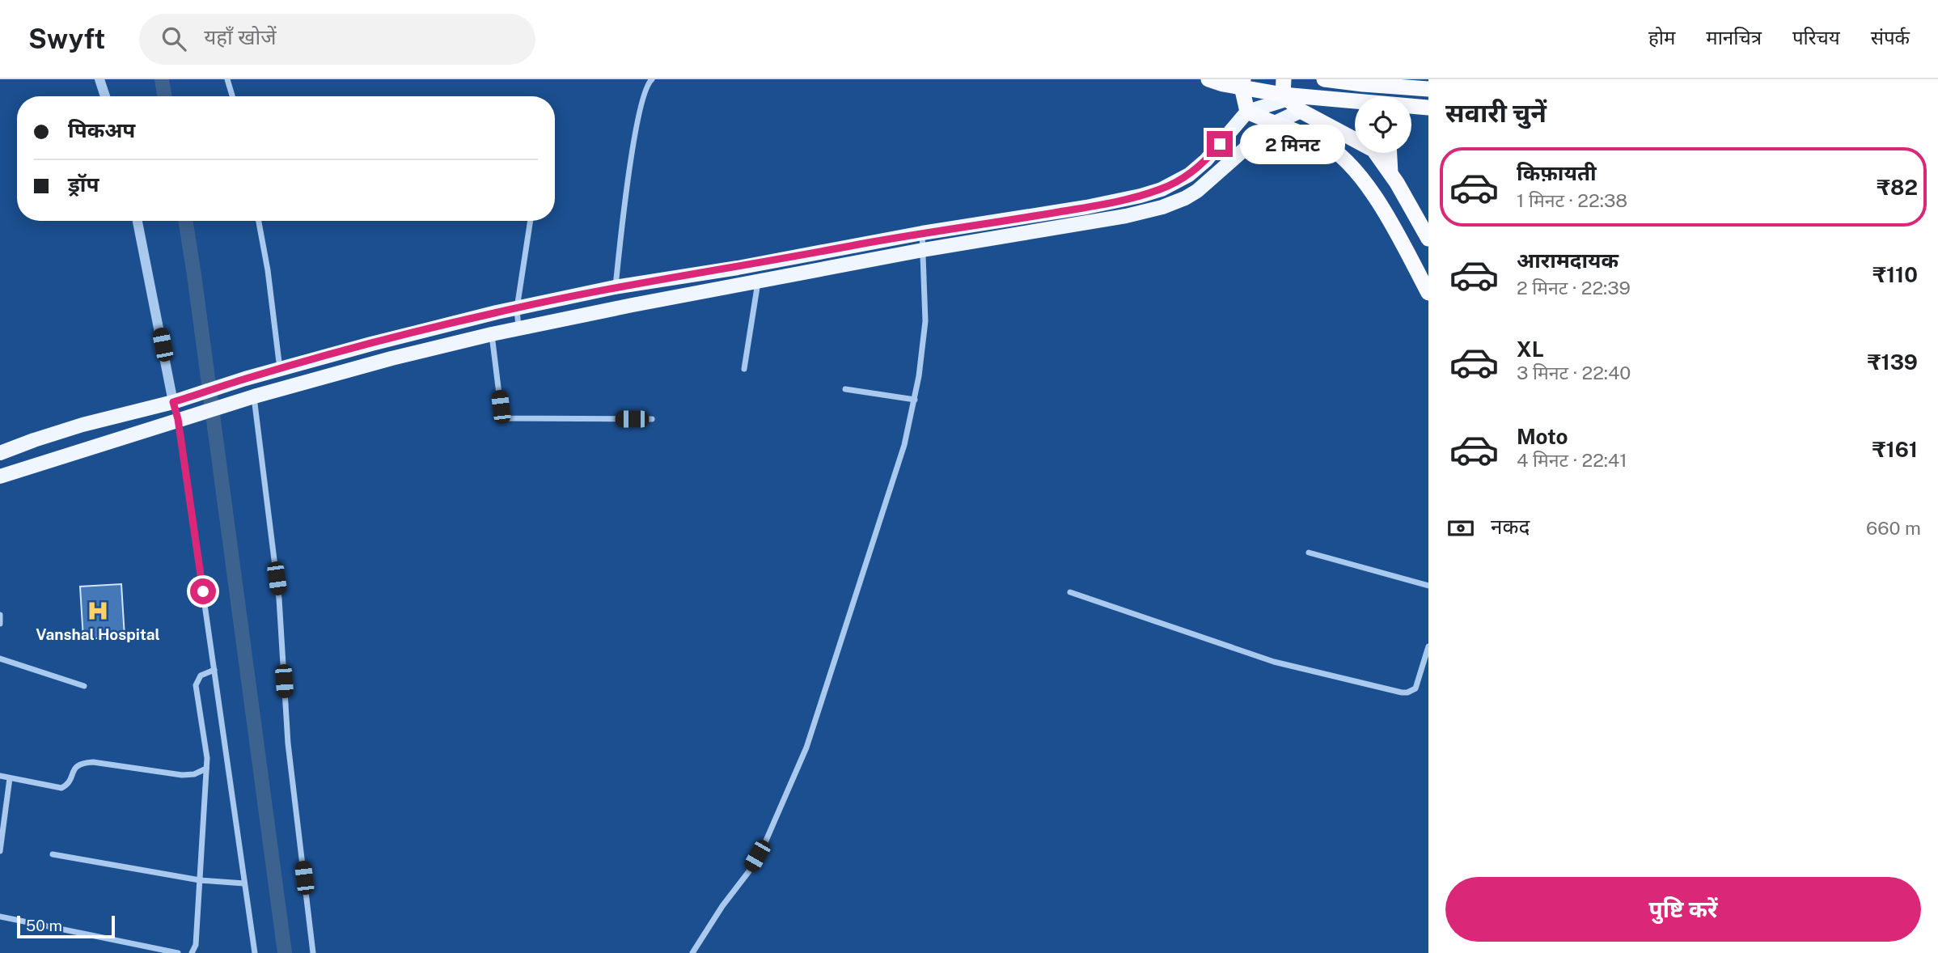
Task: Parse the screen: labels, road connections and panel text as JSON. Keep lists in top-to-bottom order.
{
  "places": {
    "hospital": ["Vanshal Hospital"]
  },
  "scale_bar": "50 m",
  "page": {
    "header": "Swyft",
    "search": "यहाँ खोजें",
    "nav": [
      "होम",
      "मानचित्र",
      "परिचय",
      "संपर्क"
    ],
    "heading": "सवारी चुनें",
    "banner": ["पिकअप", "ड्रॉप"],
    "bubble": "2 मिनट",
    "list": [
      {
        "name": "किफ़ायती",
        "note": "1 मिनट · 22:38",
        "value": "₹82"
      },
      {
        "name": "आरामदायक",
        "note": "2 मिनट · 22:39",
        "value": "₹110"
      },
      {
        "name": "XL",
        "note": "3 मिनट · 22:40",
        "value": "₹139"
      },
      {
        "name": "Moto",
        "note": "4 मिनट · 22:41",
        "value": "₹161"
      }
    ],
    "pay": ["नकद", "660 m"],
    "buttons": "पुष्टि करें",
    "scale": "50 m"
  }
}
